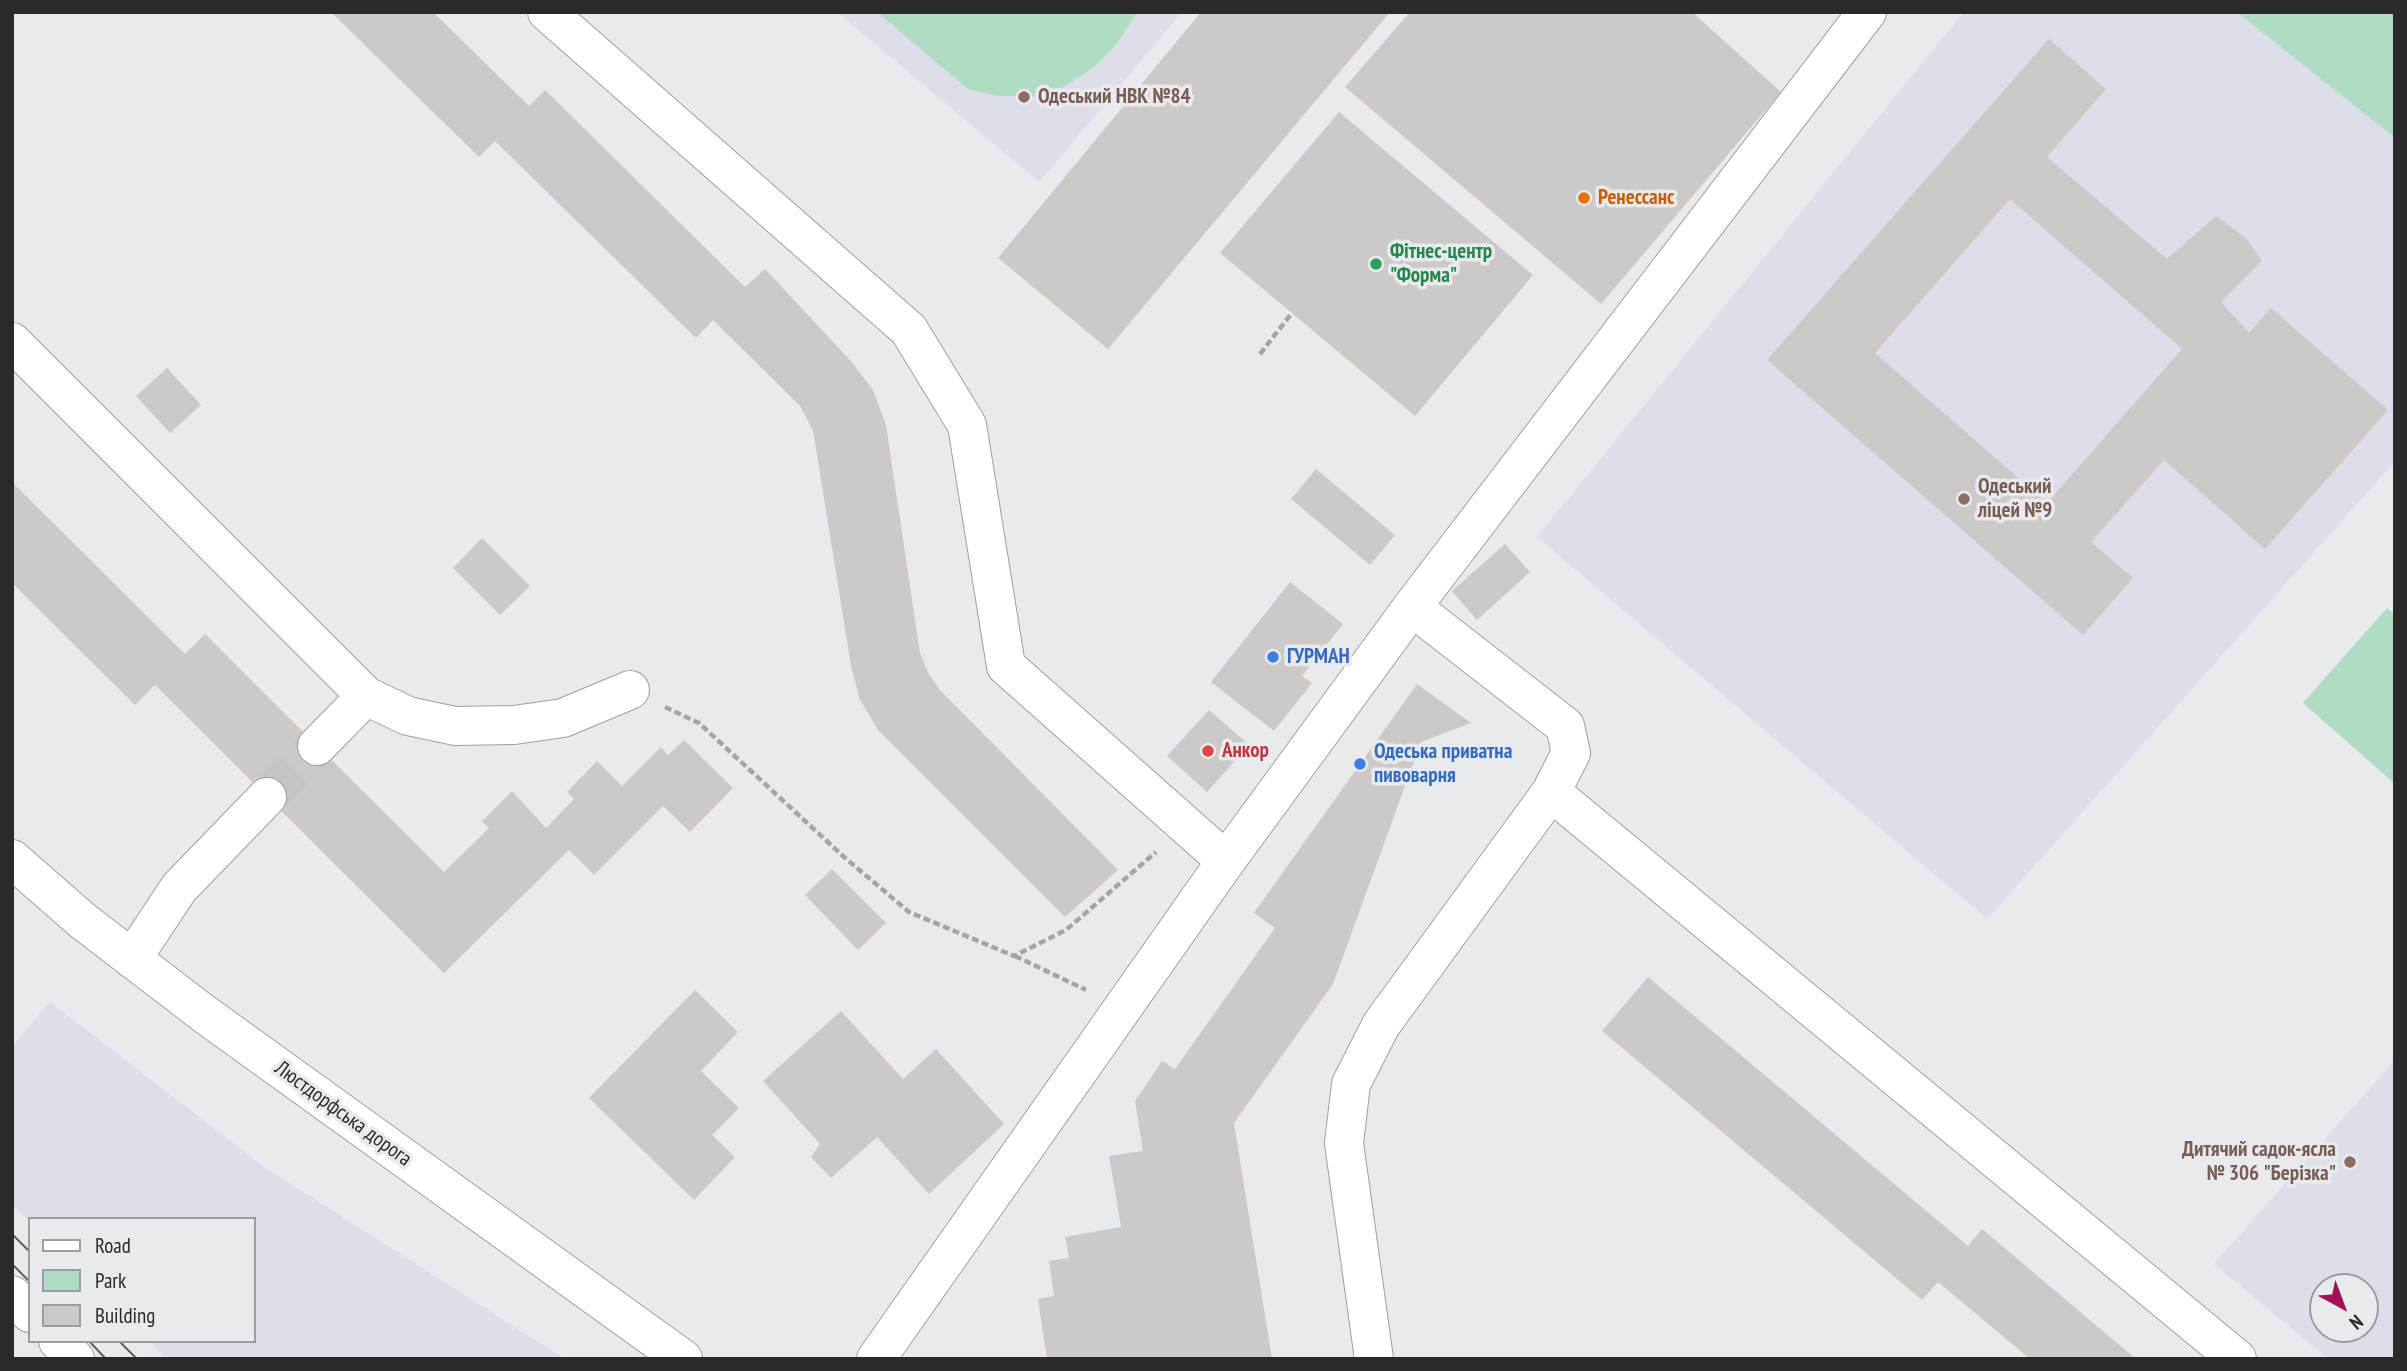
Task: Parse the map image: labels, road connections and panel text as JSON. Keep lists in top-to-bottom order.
{
  "streets": {
    "main road": ["Люстдорфська дорога"]
  },
  "places": [
    "Одеський НВК №84",
    "Ренессанс",
    "Фітнес-центр \"Форма\"",
    "Одеський ліцей №9",
    "ГУРМАН",
    "Анкор",
    "Одеська приватна пивоварня",
    "Дитячий садок-ясла № 306 \"Берізка\""
  ],
  "legend": ["Road", "Park", "Building"],
  "north": "bottom right"
}
